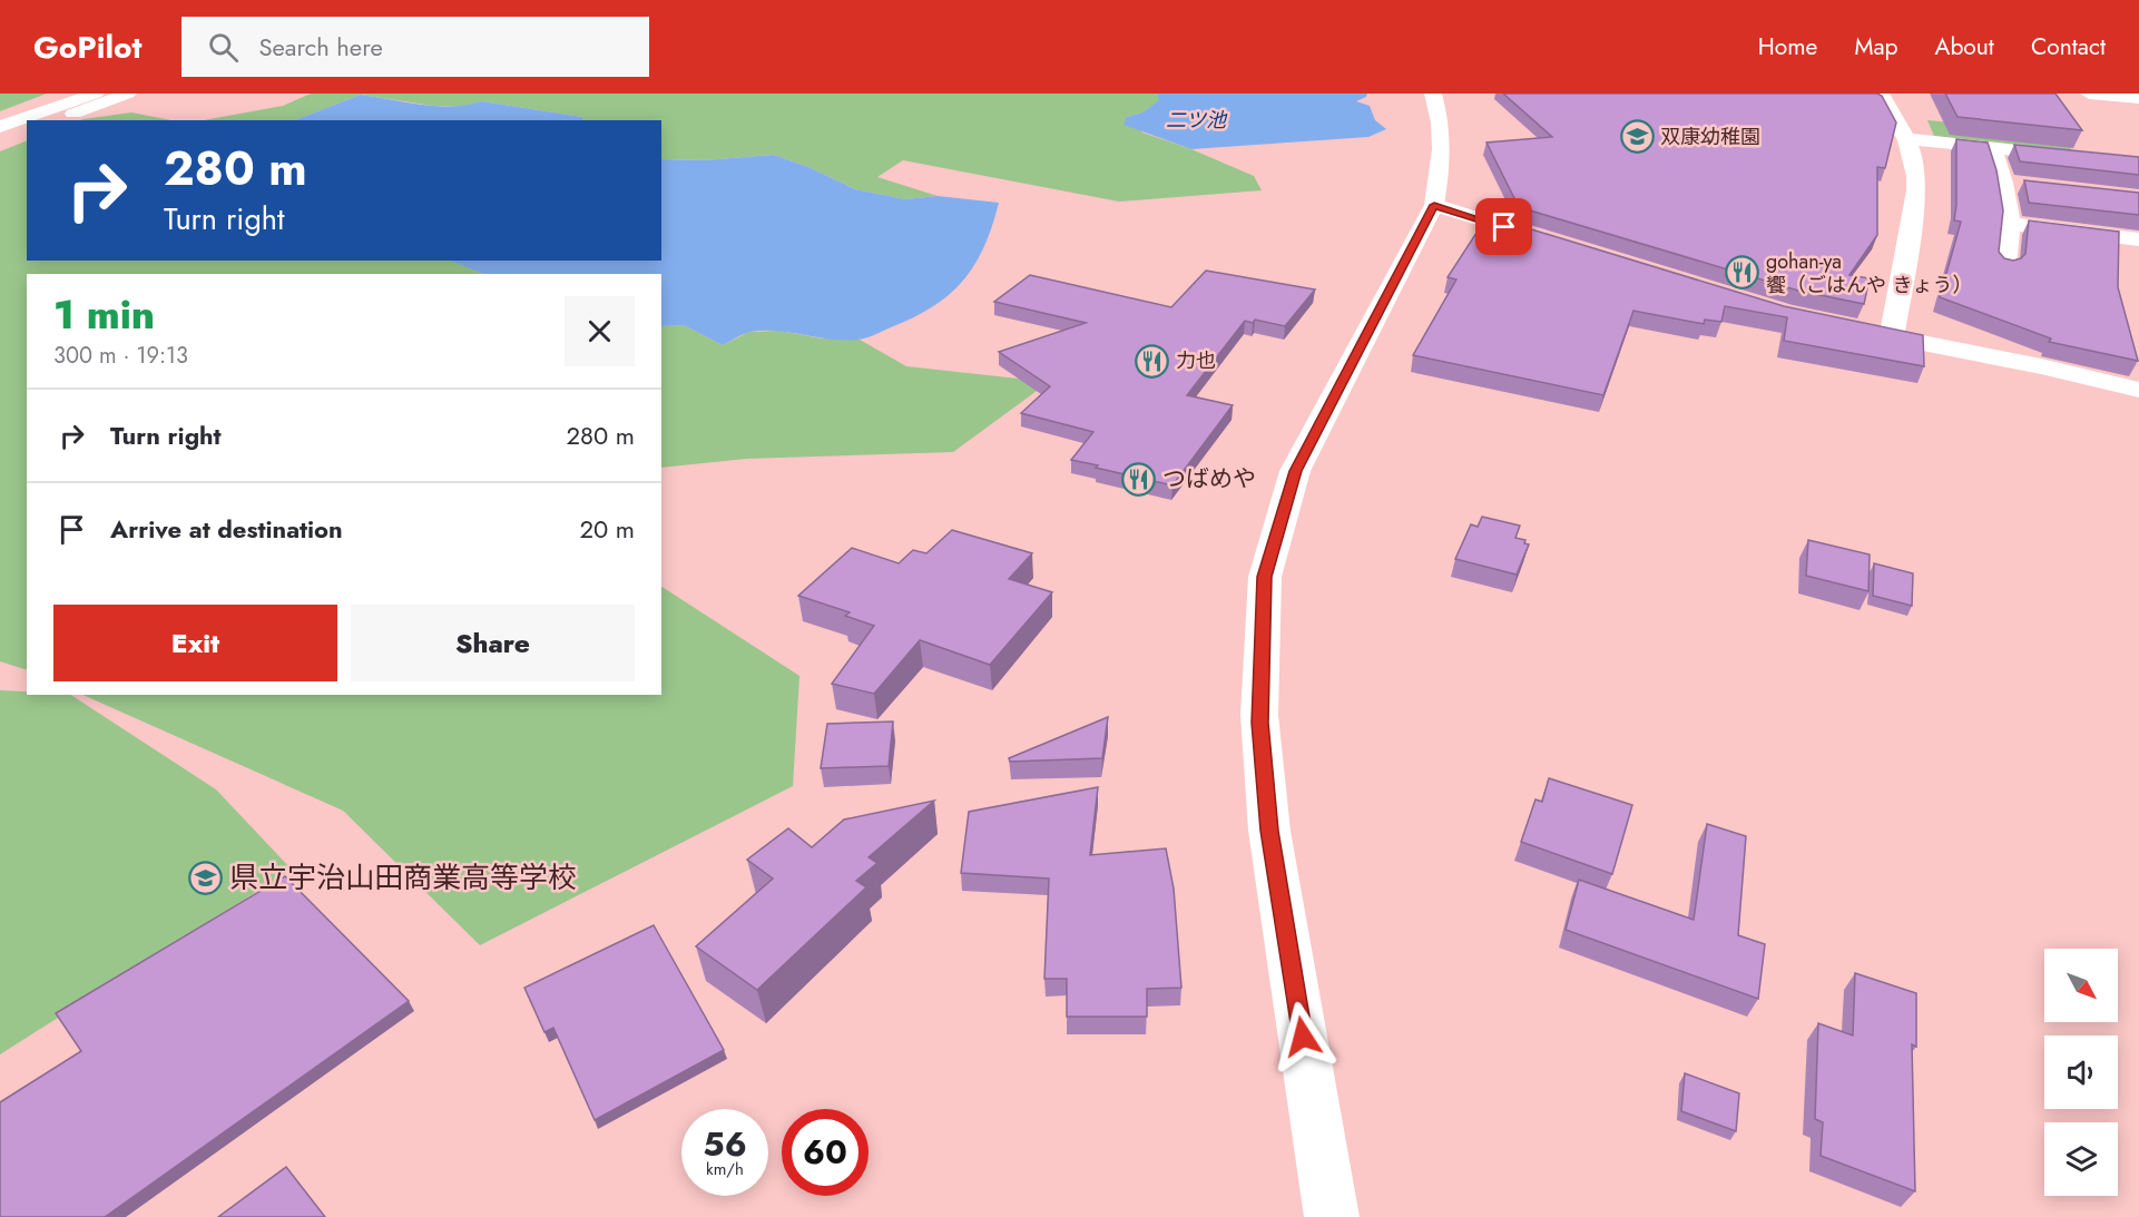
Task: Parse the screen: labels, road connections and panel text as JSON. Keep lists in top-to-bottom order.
{
  "water": ["二ツ池"],
  "places": {
    "school or university": ["双康幼稚園", "県立宇治山田商業高等学校"],
    "restaurant": ["gohan-ya 饗（ごはんや きょう）", "力也", "つばめや"]
  },
  "north": "bottom right",
  "page": {
    "header": "GoPilot",
    "search": "Search here",
    "nav": [
      "Home",
      "Map",
      "About",
      "Contact"
    ],
    "turn": ["280 m", "Turn right"],
    "heading": ["1 min", "300 m · 19:13"],
    "list": [
      {
        "name": "Turn right",
        "value": "280 m"
      },
      {
        "name": "Arrive at destination",
        "value": "20 m"
      }
    ],
    "buttons": ["Exit", "Share"],
    "speed": "56 km/h",
    "limit": "60"
  }
}
